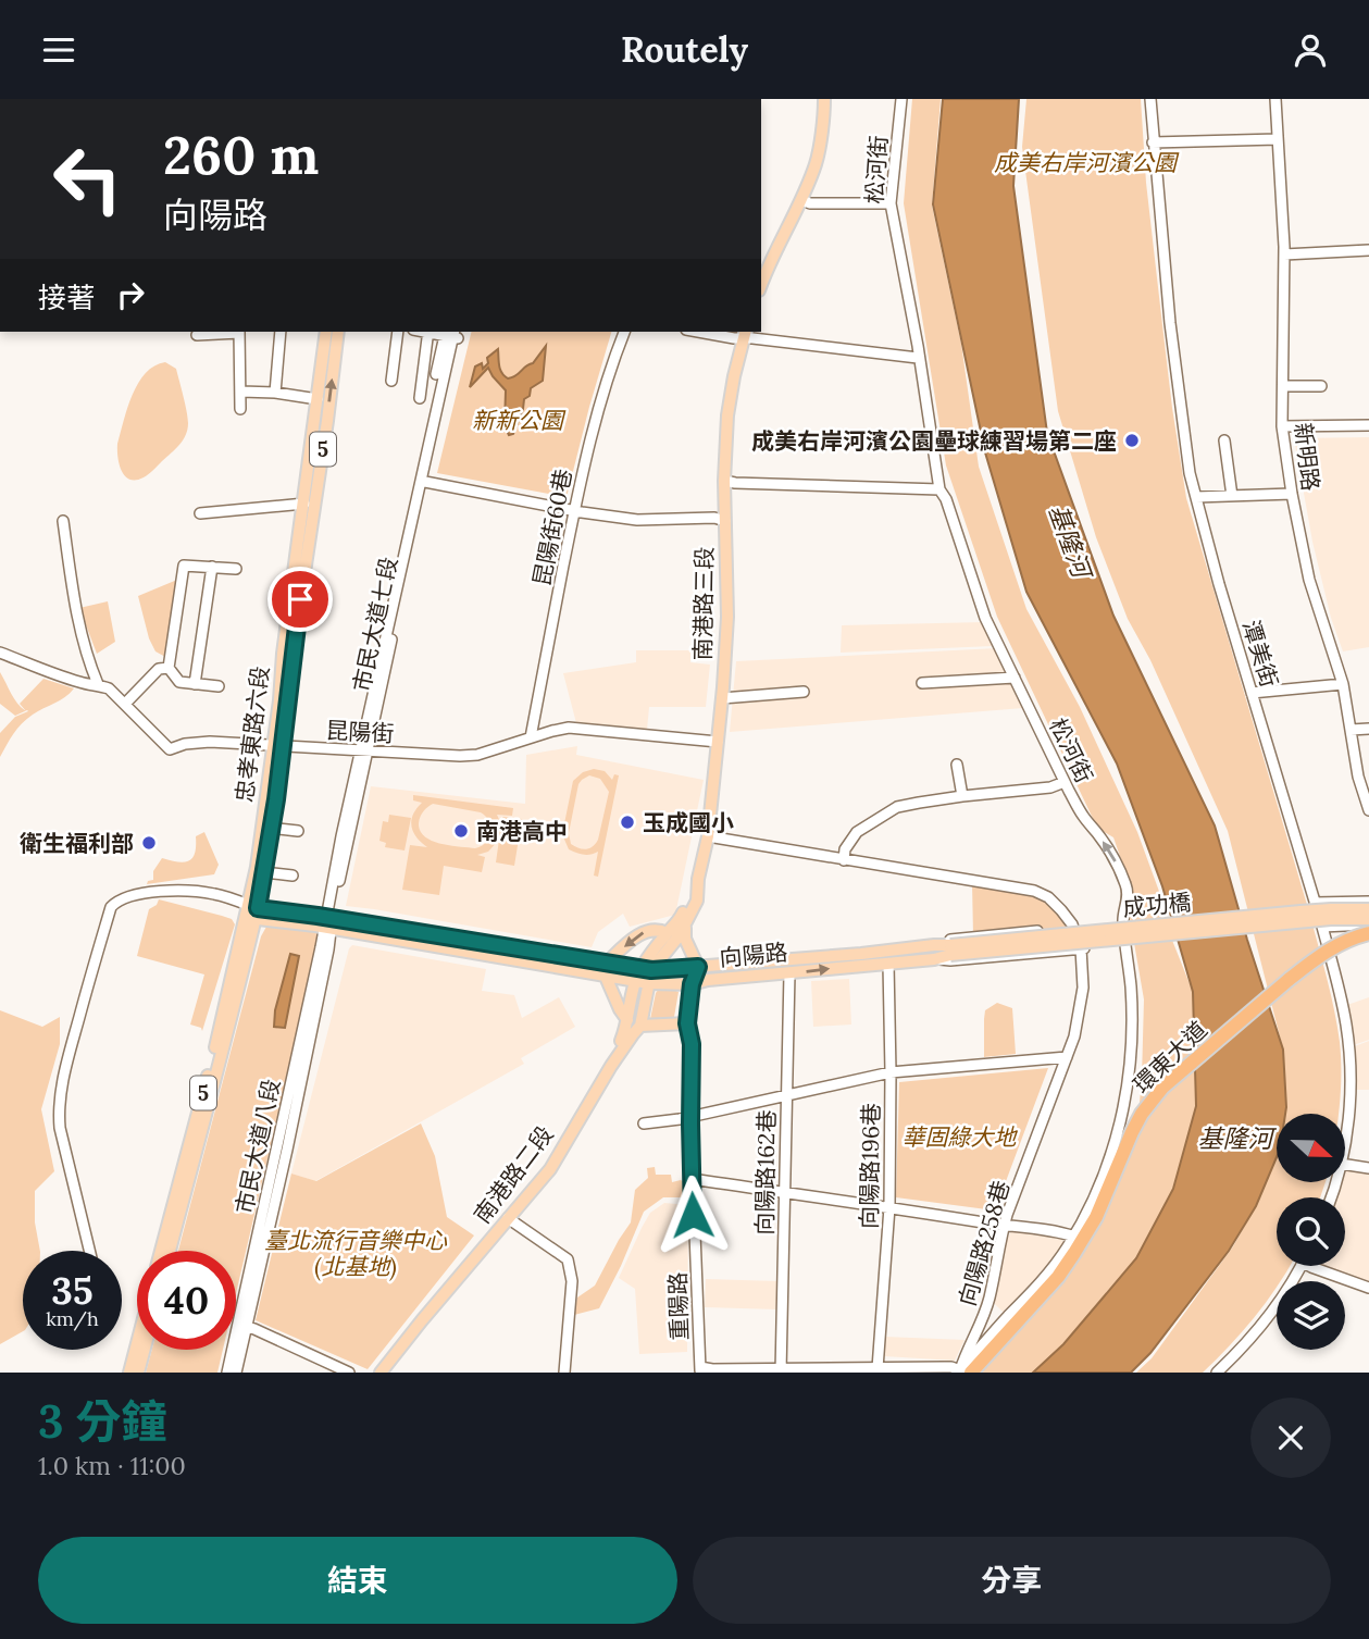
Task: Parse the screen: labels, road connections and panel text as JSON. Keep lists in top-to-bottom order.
{
  "streets": {
    "highway": ["環東大道"],
    "main road": [
      "5",
      "南港路三段",
      "忠孝東路六段",
      "成功橋",
      "向陽路",
      "南港路二段"
    ],
    "street": [
      "松河街",
      "新明路",
      "昆陽街60巷",
      "市民大道七段",
      "潭美街",
      "昆陽街",
      "市民大道八段",
      "向陽路196巷",
      "向陽路162巷",
      "向陽路258巷",
      "重陽路"
    ]
  },
  "crossings": [
    ["松河街", "向陽路258巷"],
    ["5", "忠孝東路六段"],
    ["5", "向陽路"],
    ["昆陽街60巷", "昆陽街"],
    ["南港路三段", "昆陽街"],
    ["南港路三段", "南港路二段"],
    ["市民大道七段", "昆陽街"],
    ["市民大道七段", "向陽路"],
    ["市民大道七段", "市民大道八段"],
    ["昆陽街", "忠孝東路六段"],
    ["忠孝東路六段", "向陽路"],
    ["成功橋", "向陽路"],
    ["向陽路", "市民大道八段"],
    ["向陽路", "向陽路196巷"],
    ["向陽路", "向陽路162巷"],
    ["向陽路", "南港路二段"],
    ["向陽路", "重陽路"]
  ],
  "water": ["基隆河"],
  "parks": [
    "成美右岸河濱公園",
    "新新公園",
    "華固綠大地",
    "臺北流行音樂中心 (北基地)"
  ],
  "places": [
    "成美右岸河濱公園壘球練習場第二座",
    "玉成國小",
    "南港高中",
    "衛生福利部"
  ],
  "north": "right",
  "page": {
    "header": "Routely",
    "turn": ["260 m", "向陽路"],
    "then": "接著",
    "speed": "35 km/h",
    "limit": "40",
    "heading": ["3 分鐘", "1.0 km · 11:00"],
    "buttons": ["結束", "分享"]
  }
}
